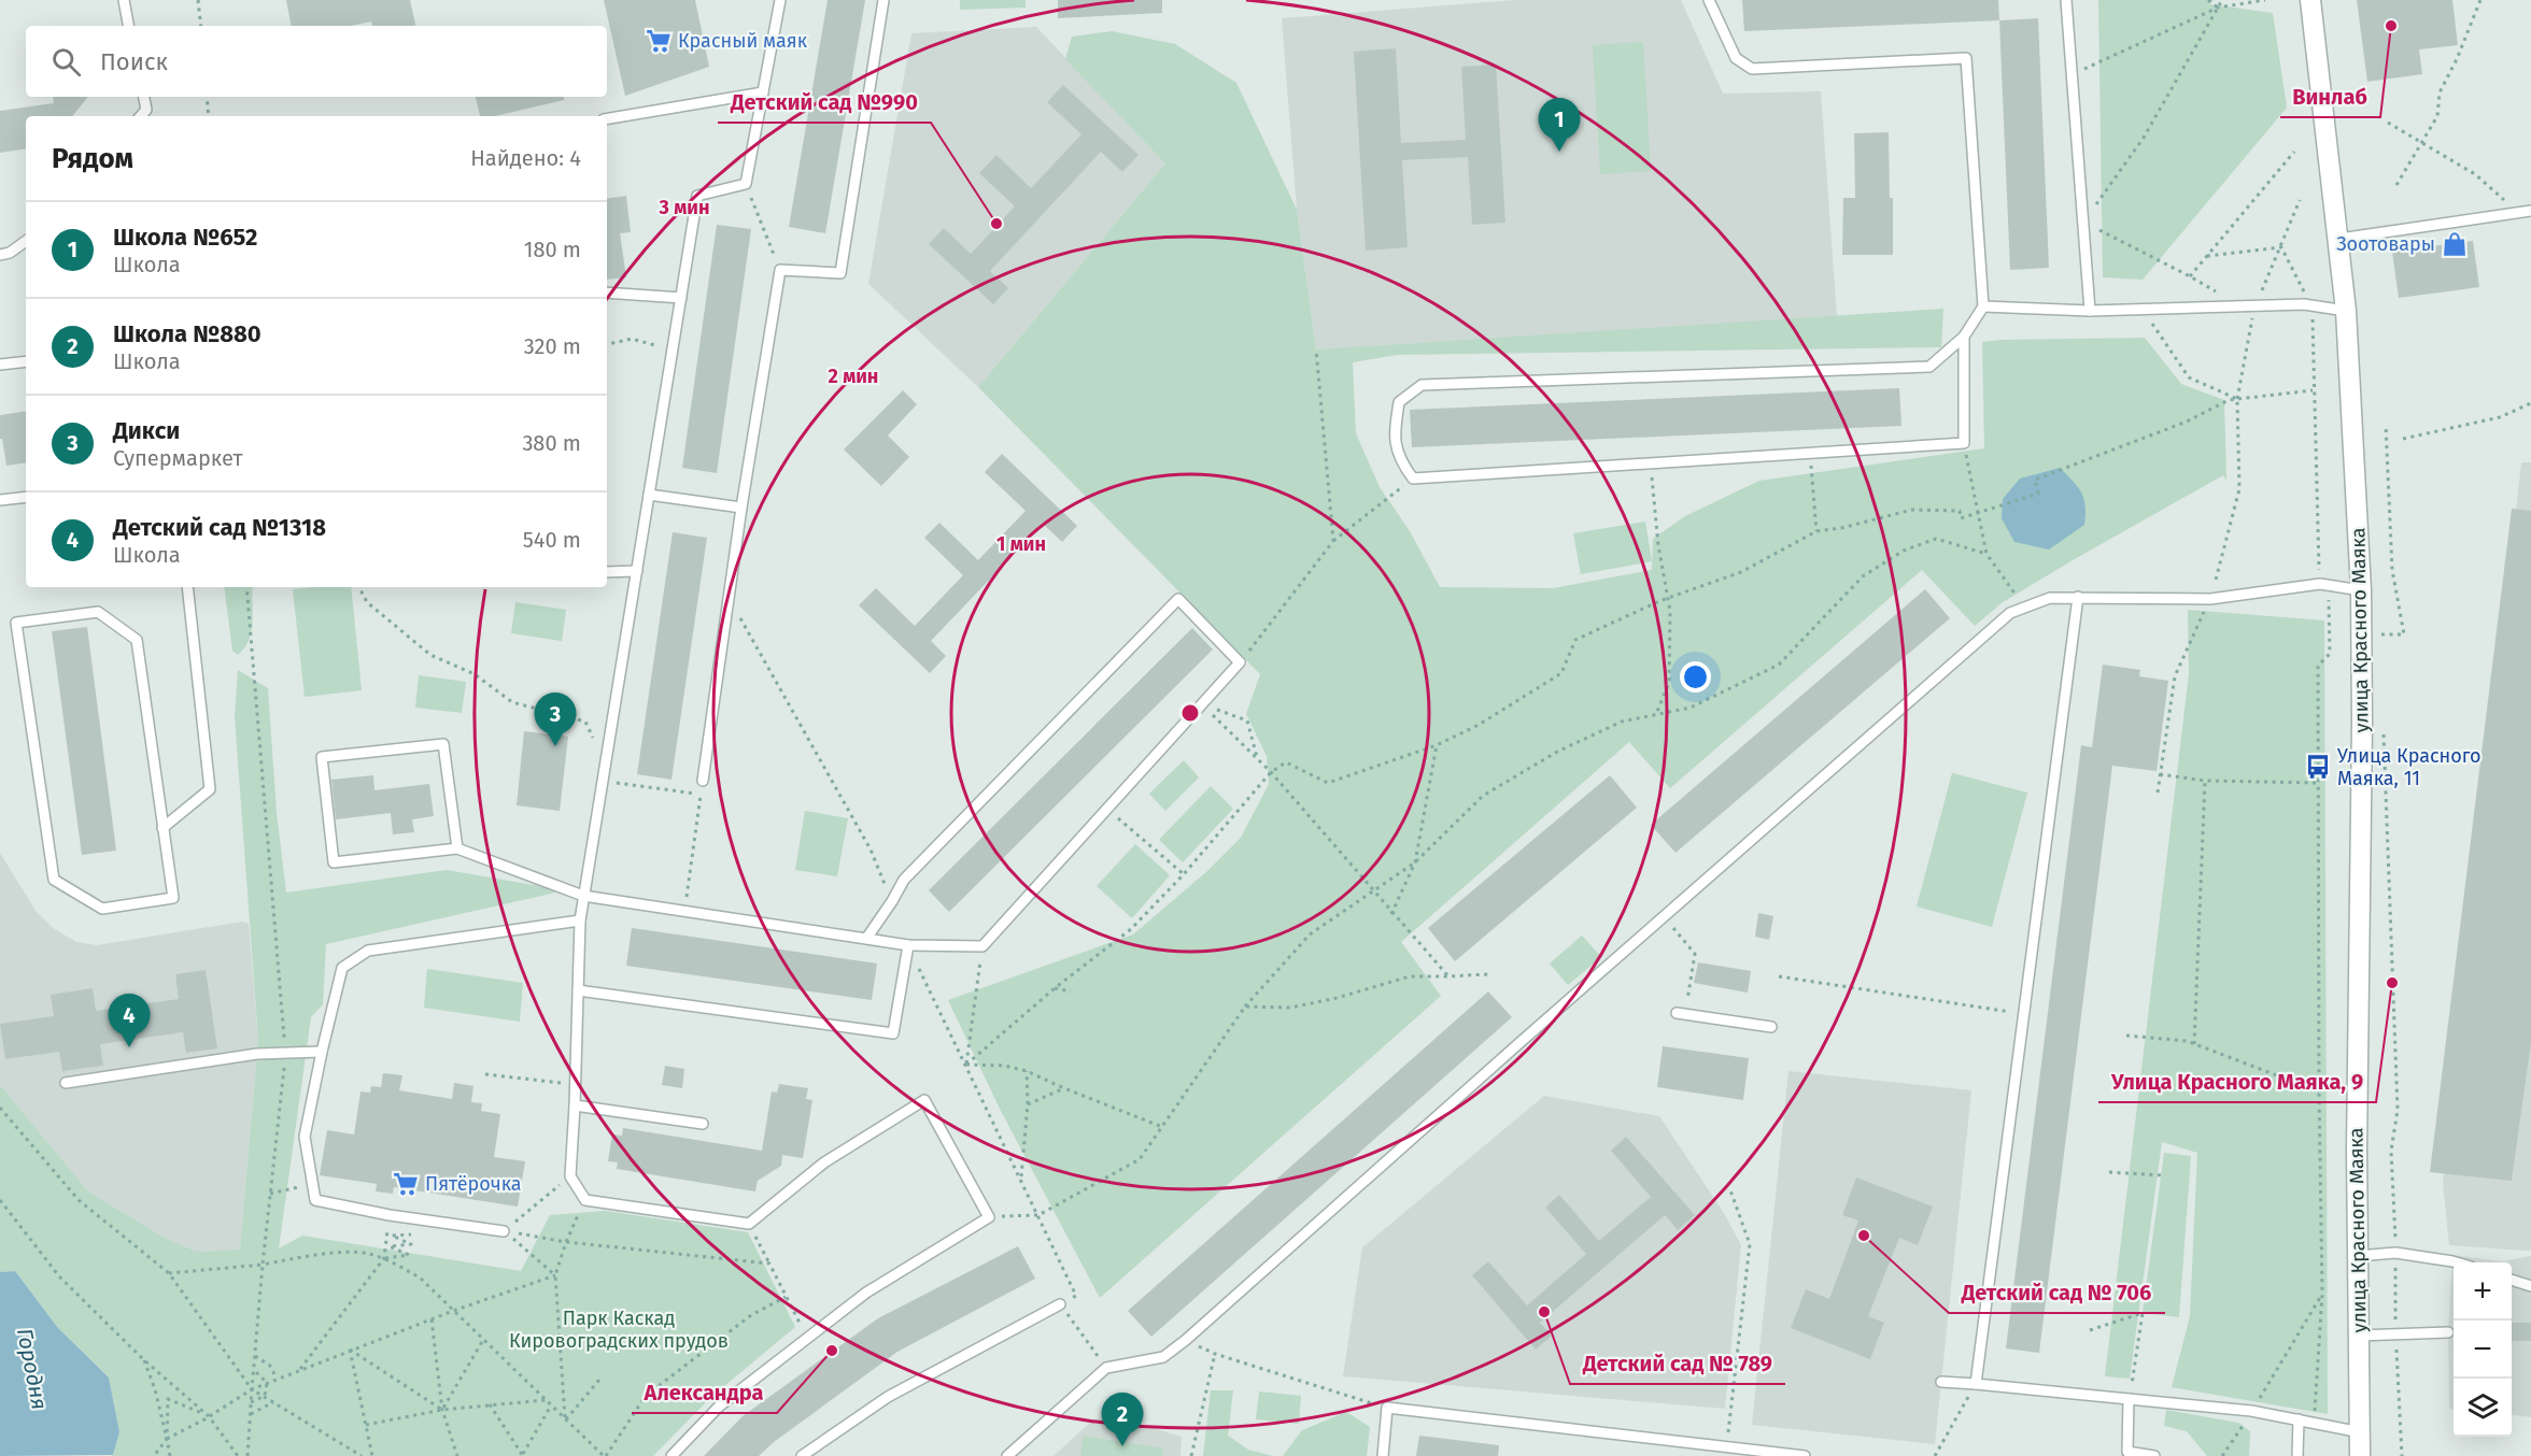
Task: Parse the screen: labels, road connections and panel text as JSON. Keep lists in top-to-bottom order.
{
  "streets": {
    "street": ["улица Красного Маяка"]
  },
  "water": ["Городня"],
  "parks": ["Парк Каскад Кировоградских прудов"],
  "places": {
    "other": [
      "Винлаб",
      "Детский сад №990",
      "Улица Красного Маяка, 9",
      "Детский сад № 706",
      "Детский сад № 789",
      "Александра"
    ],
    "supermarket": ["Красный маяк", "Пятёрочка"],
    "shop": ["Зоотовары"],
    "bus stop": ["Улица Красного Маяка, 11"]
  },
  "page": {
    "search": "Поиск",
    "pins": [
      "1",
      "3",
      "4",
      "2"
    ],
    "heading": ["Рядом", "Найдено: 4"],
    "list": [
      {
        "mark": "1",
        "name": "Школа №652",
        "note": "Школа",
        "value": "180 m"
      },
      {
        "mark": "2",
        "name": "Школа №880",
        "note": "Школа",
        "value": "320 m"
      },
      {
        "mark": "3",
        "name": "Дикси",
        "note": "Супермаркет",
        "value": "380 m"
      },
      {
        "mark": "4",
        "name": "Детский сад №1318",
        "note": "Школа",
        "value": "540 m"
      }
    ],
    "map_buttons": ["+", "−"]
  },
  "rings": ["3 мин", "2 мин", "1 мин"]
}
